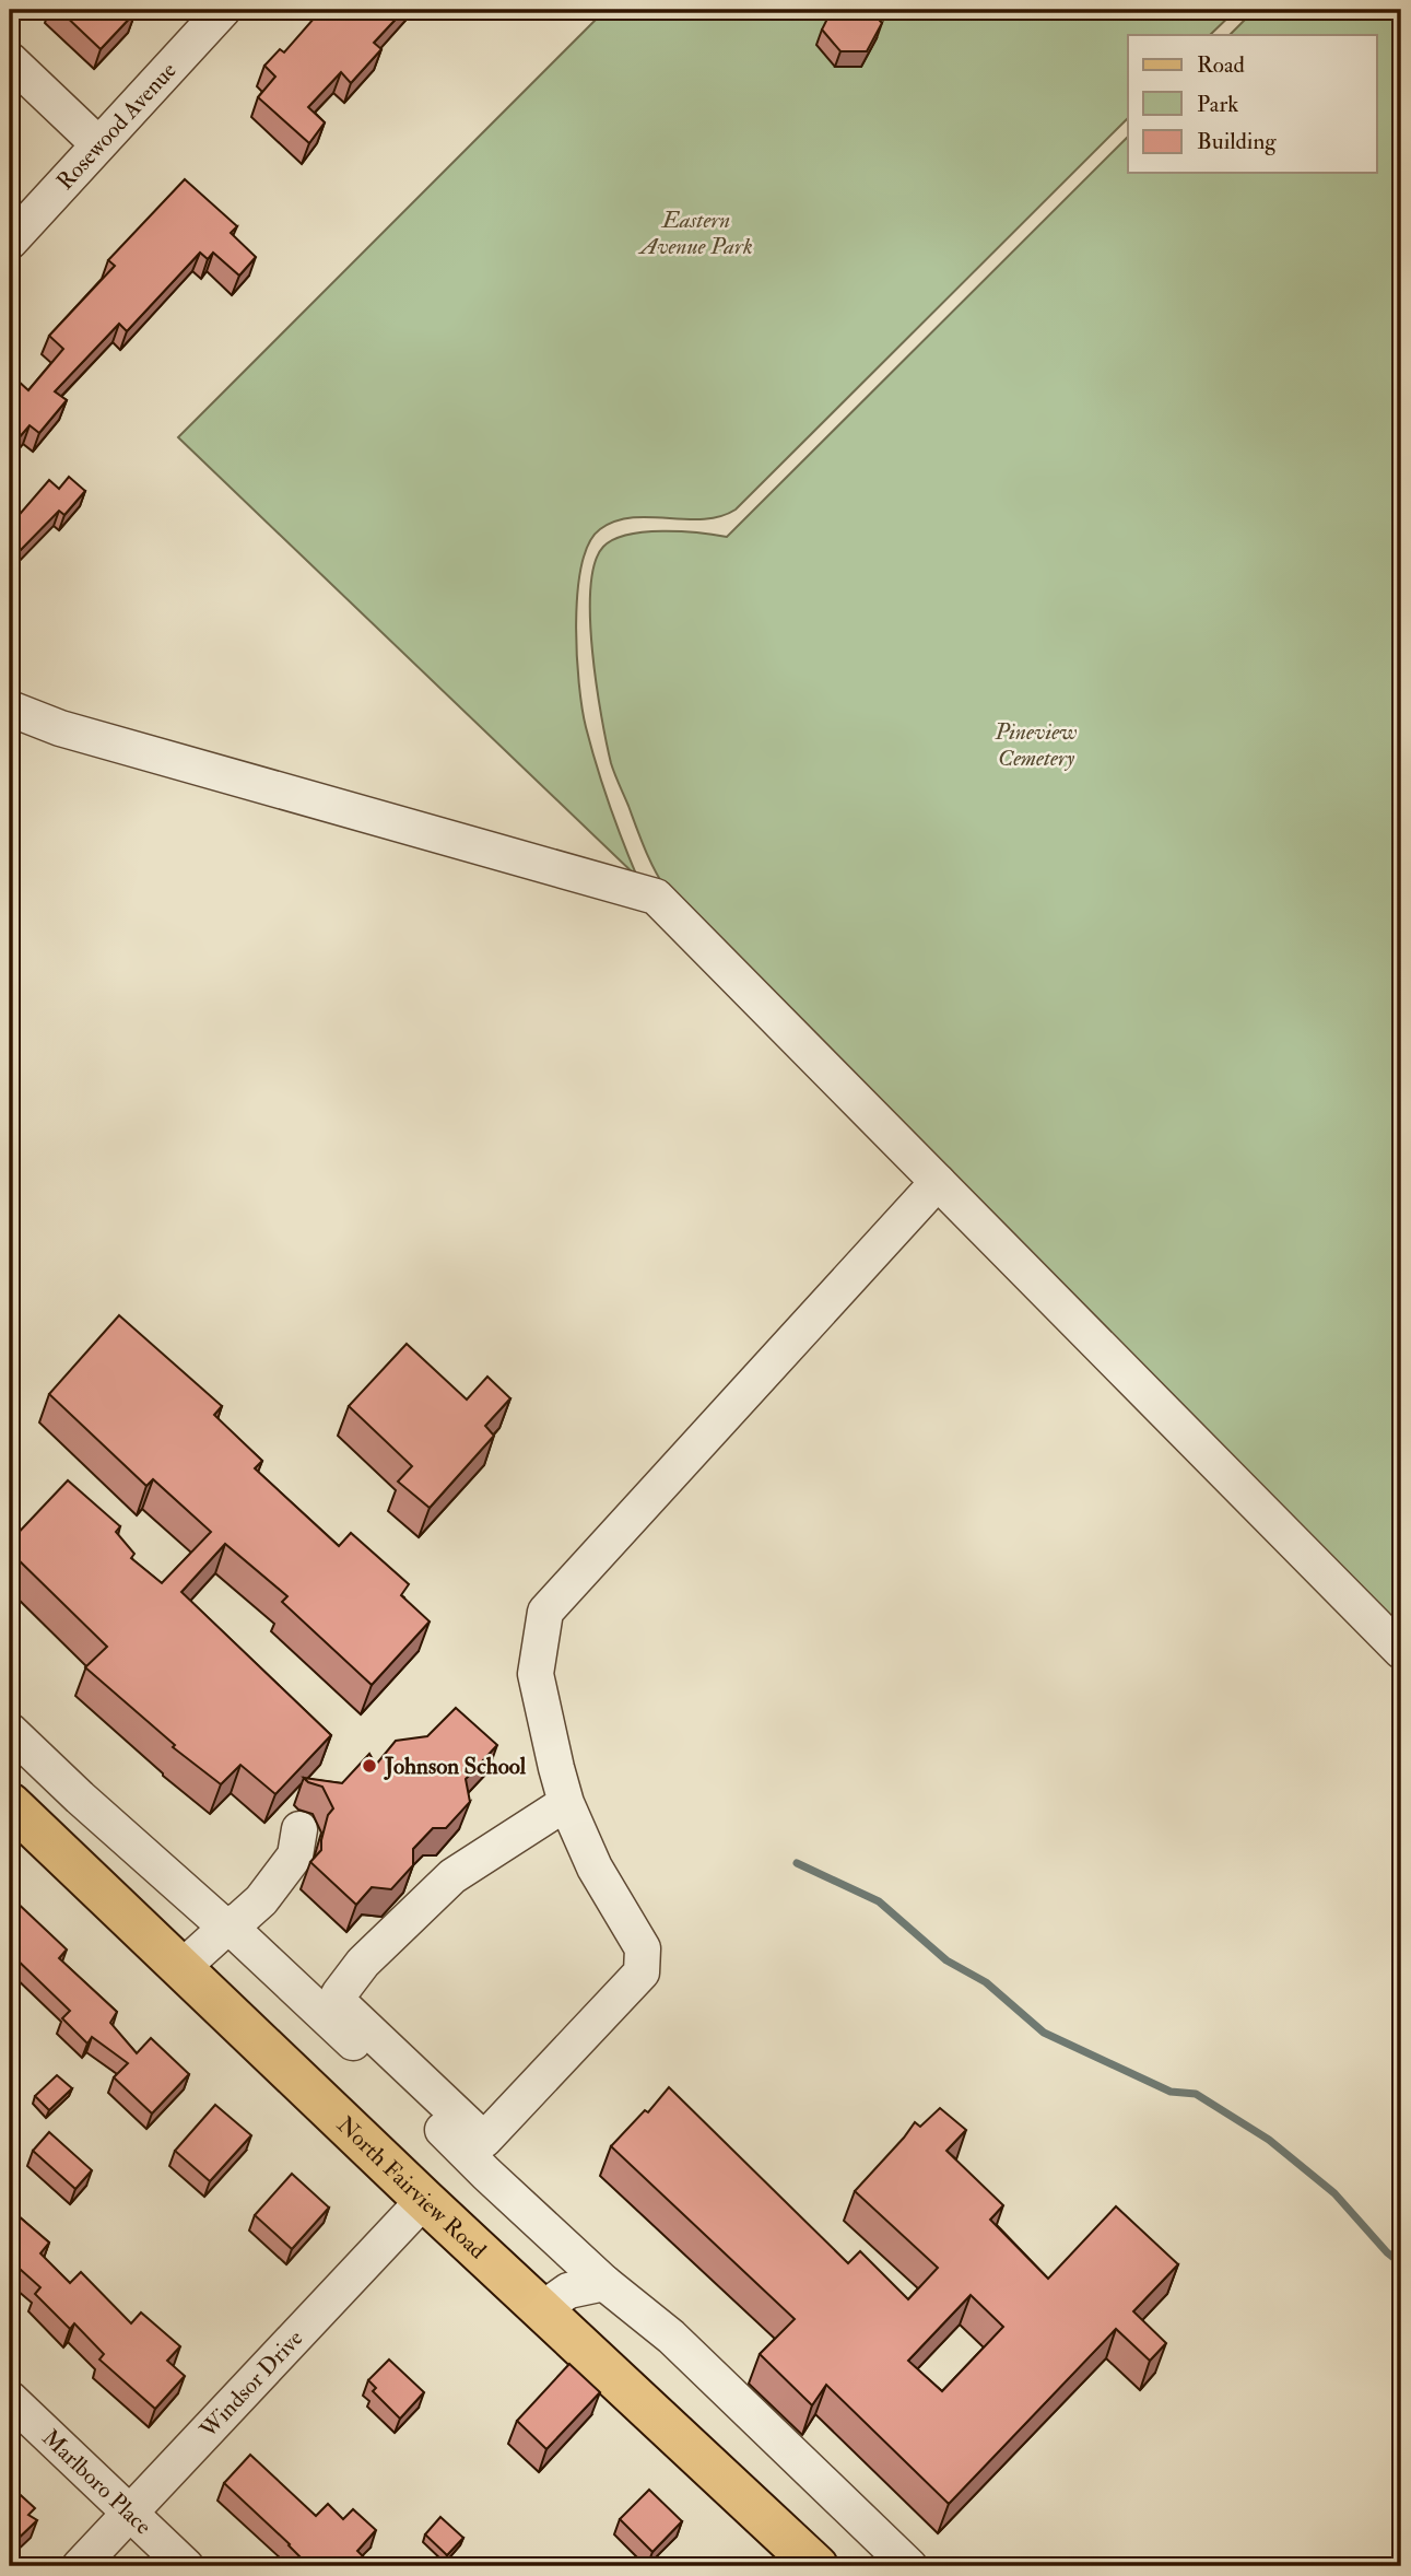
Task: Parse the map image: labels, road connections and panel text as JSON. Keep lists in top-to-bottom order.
{
  "streets": {
    "main road": ["North Fairview Road"],
    "street": ["Rosewood Avenue", "Windsor Drive", "Marlboro Place"]
  },
  "crossings": [
    ["North Fairview Road", "Windsor Drive"],
    ["Windsor Drive", "Marlboro Place"]
  ],
  "parks": ["Eastern Avenue Park", "Pineview Cemetery"],
  "places": ["Johnson School"],
  "legend": ["Road", "Park", "Building"]
}
